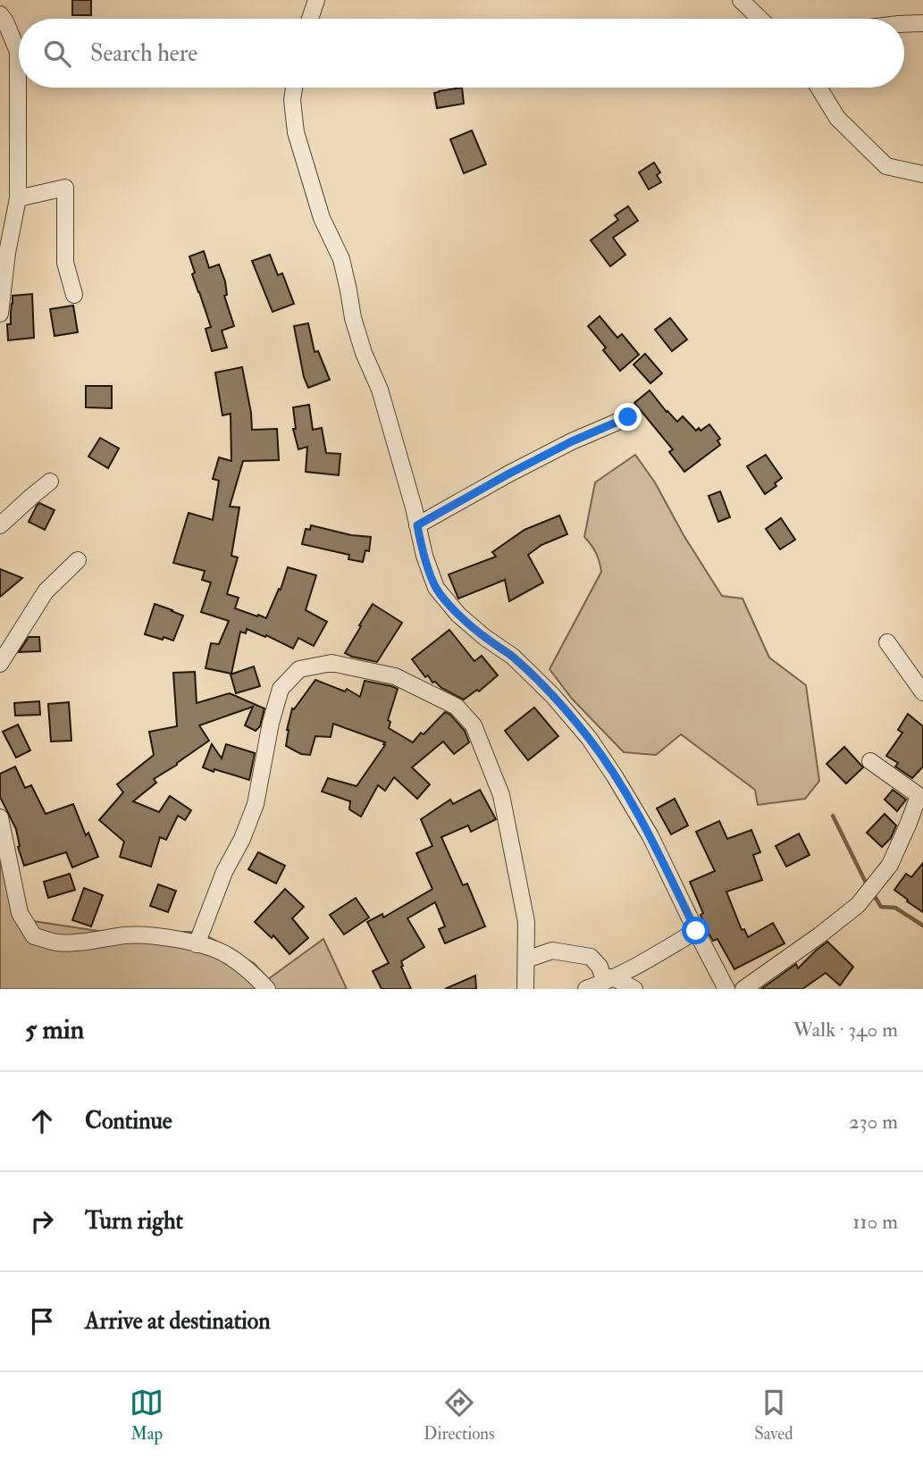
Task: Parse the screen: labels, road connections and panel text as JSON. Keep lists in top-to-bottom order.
{
  "page": {
    "search": "Search here",
    "heading": ["5 min", "Walk · 340 m"],
    "list": [
      ["Continue", "230 m"],
      ["Turn right", "110 m"],
      "Arrive at destination"
    ],
    "nav": ["Map", "Directions", "Saved"]
  }
}
